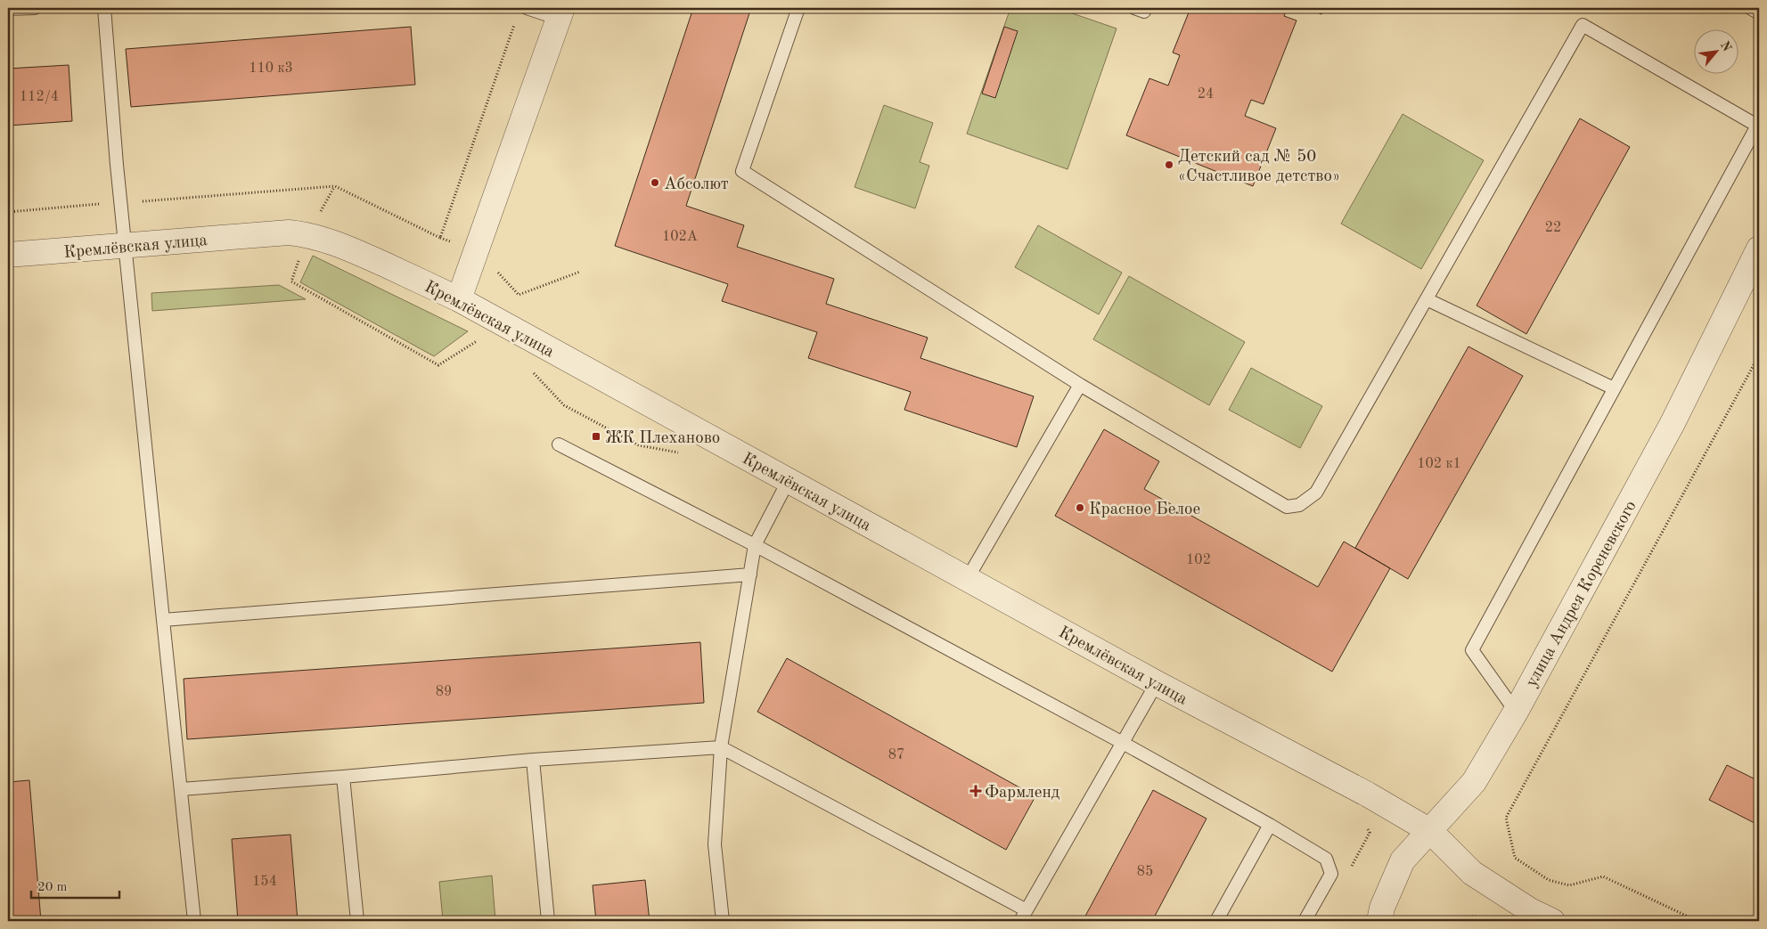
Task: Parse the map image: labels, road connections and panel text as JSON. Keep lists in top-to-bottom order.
{
  "streets": {
    "street": ["Кремлёвская улица", "улица Андрея Кореневского"]
  },
  "crossings": [
    ["Кремлёвская улица", "улица Андрея Кореневского"]
  ],
  "places": {
    "other": ["Детский сад № 50 «Счастливое детство»", "Абсолют", "Красное Белое"],
    "transit": ["ЖК Плеханово"],
    "health": ["Фармленд"]
  },
  "house_numbers": [
    "110 к3",
    "24",
    "112/4",
    "22",
    "102А",
    "102 к1",
    "102",
    "89",
    "87",
    "85",
    "154"
  ],
  "scale_bar": "20 m",
  "north": "top right"
}
